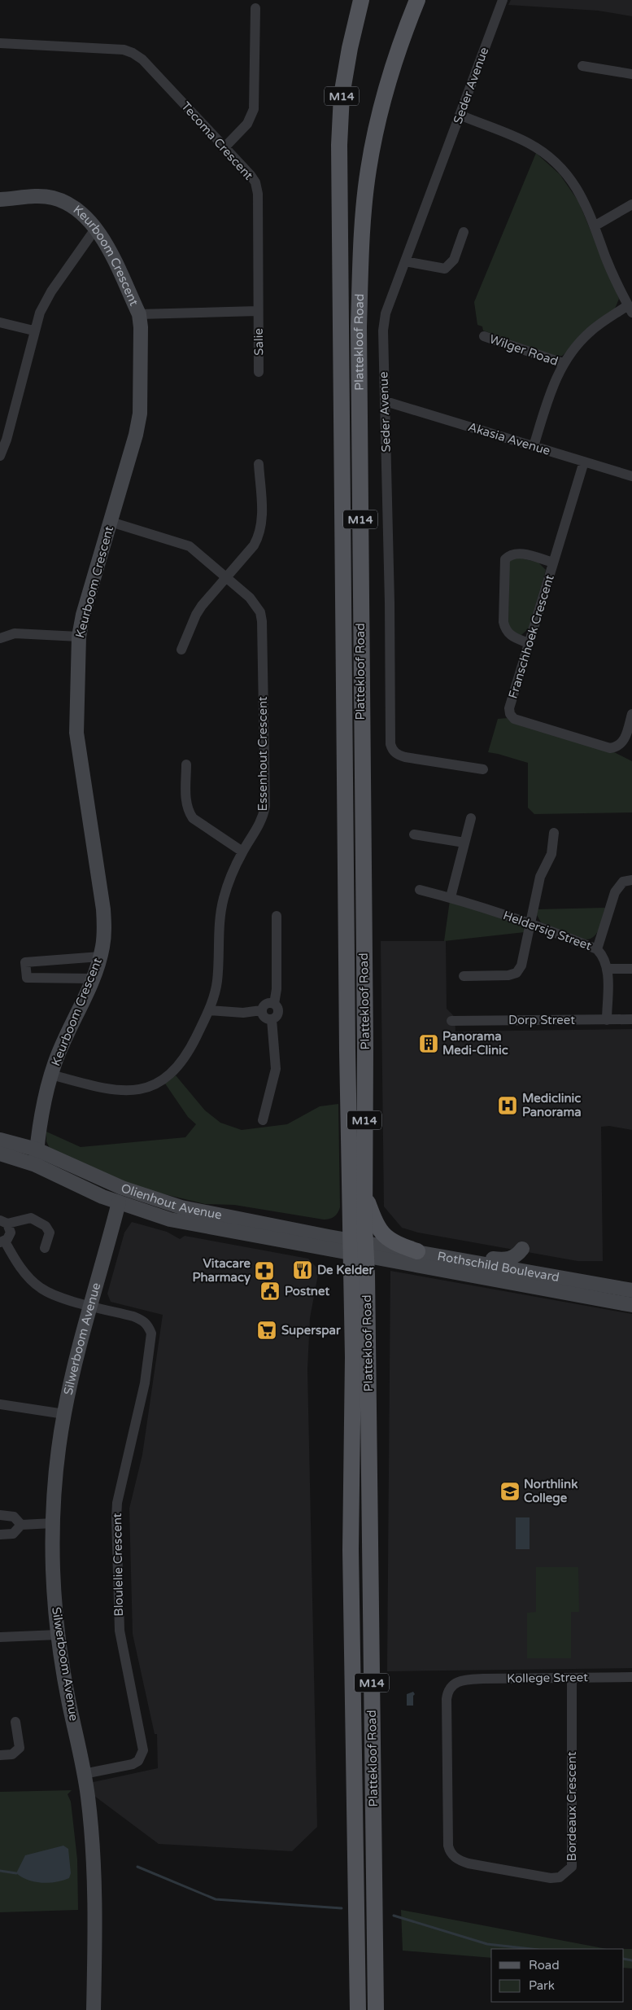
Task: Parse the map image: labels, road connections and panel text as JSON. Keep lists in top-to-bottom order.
{
  "streets": {
    "main road": ["M14", "Plattekloof Road"],
    "street": [
      "Seder Avenue",
      "Tecoma Crescent",
      "Keurboom Crescent",
      "Salie",
      "Wilger Road",
      "Akasia Avenue",
      "Franschhoek Crescent",
      "Essenhout Crescent",
      "Heldersig Street",
      "Dorp Street",
      "Olienhout Avenue",
      "Rothschild Boulevard",
      "Silwerboom Avenue",
      "Bloulelie Crescent",
      "Kollege Street",
      "Bordeaux Crescent"
    ]
  },
  "crossings": [
    ["Seder Avenue", "Akasia Avenue"],
    ["Tecoma Crescent", "Salie"],
    ["Keurboom Crescent", "Essenhout Crescent"],
    ["Keurboom Crescent", "Olienhout Avenue"],
    ["Plattekloof Road", "Olienhout Avenue"],
    ["Plattekloof Road", "Rothschild Boulevard"],
    ["Akasia Avenue", "Franschhoek Crescent"],
    ["Heldersig Street", "Dorp Street"],
    ["Olienhout Avenue", "Rothschild Boulevard"],
    ["Olienhout Avenue", "Silwerboom Avenue"],
    ["Silwerboom Avenue", "Bloulelie Crescent"],
    ["Kollege Street", "Bordeaux Crescent"]
  ],
  "places": {
    "building": ["Panorama Medi-Clinic"],
    "hospital": ["Mediclinic Panorama"],
    "restaurant": ["De Kelder"],
    "pharmacy": ["Vitacare Pharmacy"],
    "public building": ["Postnet"],
    "supermarket": ["Superspar"],
    "school or university": ["Northlink College"]
  },
  "legend": ["Road", "Park"]
}
